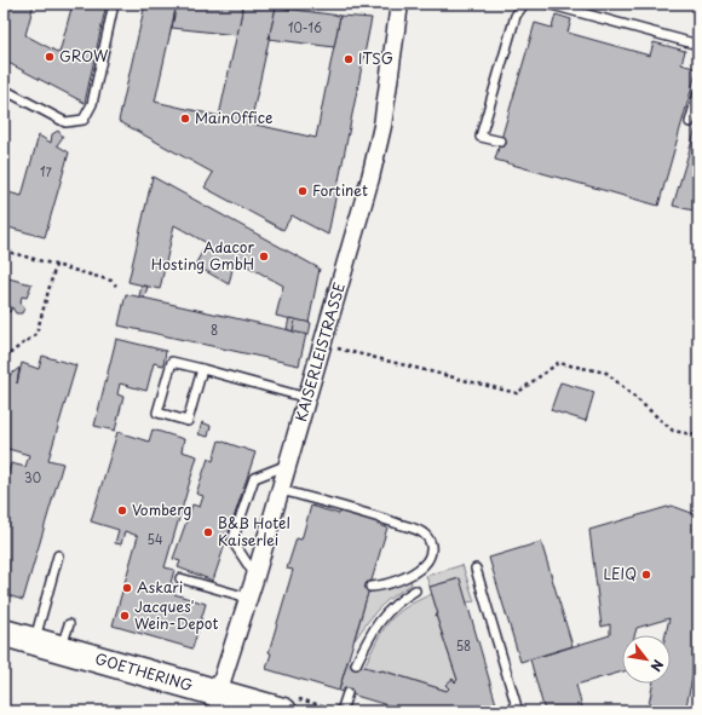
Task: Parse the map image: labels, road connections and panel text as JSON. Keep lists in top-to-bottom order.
{
  "streets": {
    "main road": ["GOETHERING"],
    "street": ["KAISERLEISTRASSE"]
  },
  "crossings": [
    ["KAISERLEISTRASSE", "GOETHERING"]
  ],
  "places": [
    "GROW",
    "ITSG",
    "MainOffice",
    "Fortinet",
    "Adacor Hosting GmbH",
    "Vomberg",
    "B&B Hotel Kaiserlei",
    "LEIQ",
    "Askari",
    "Jacques' Wein-Depot"
  ],
  "house_numbers": [
    "10-16",
    "17",
    "8",
    "30",
    "54",
    "58"
  ],
  "north": "bottom right"
}
